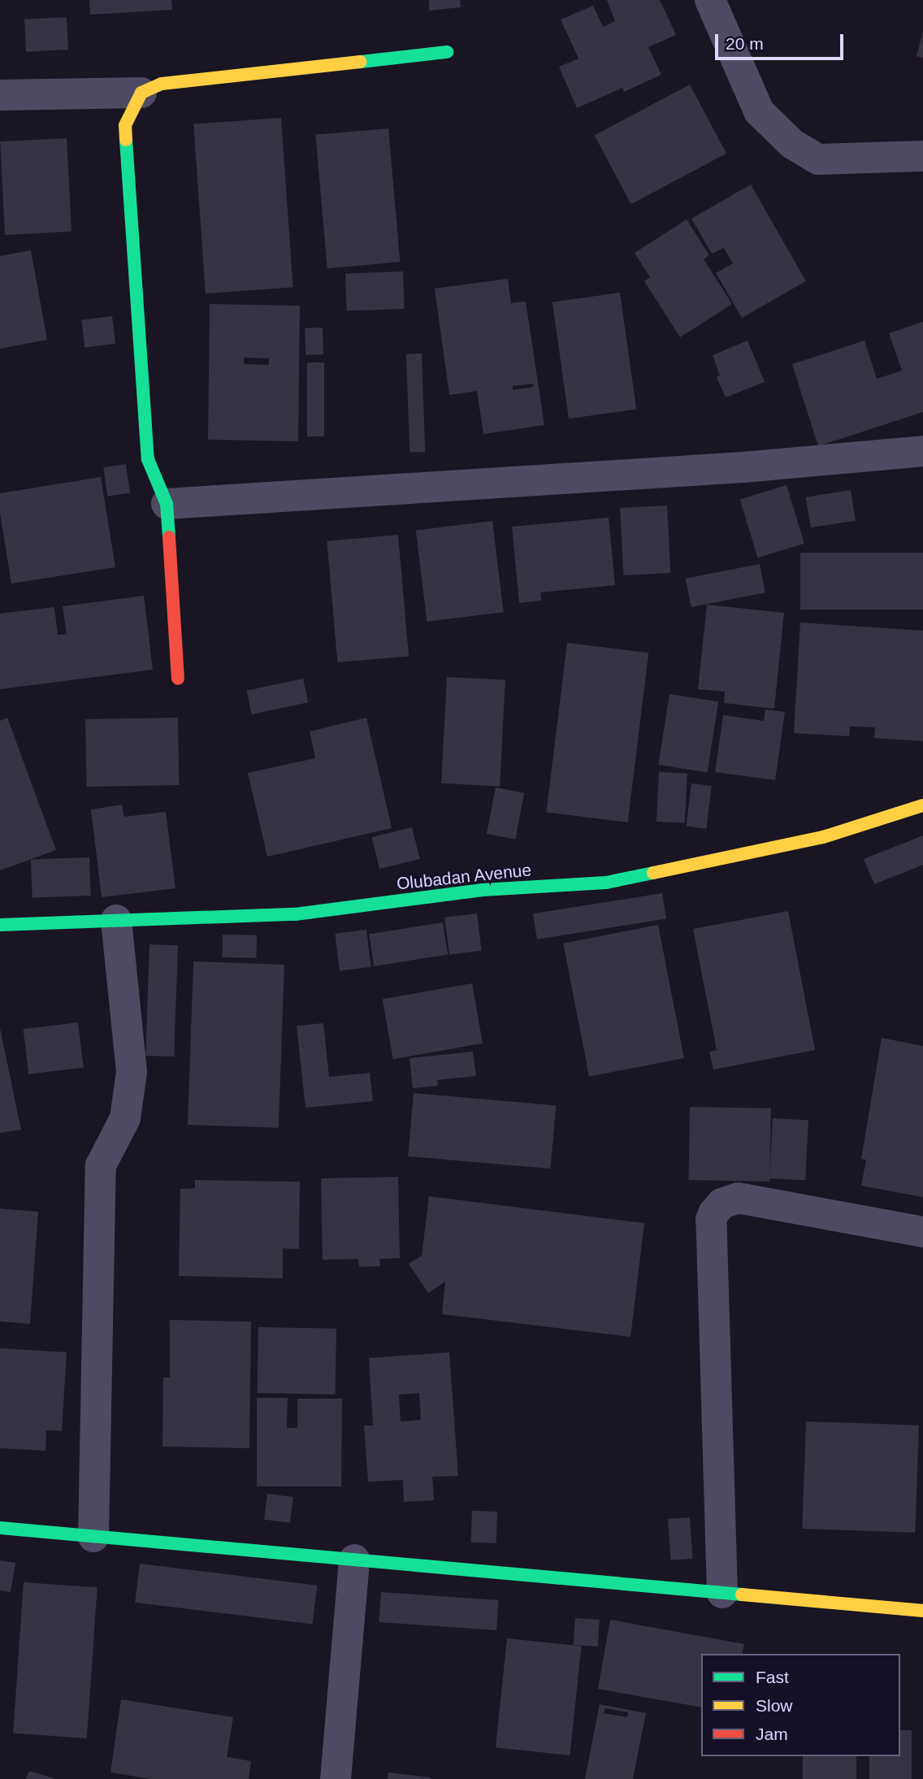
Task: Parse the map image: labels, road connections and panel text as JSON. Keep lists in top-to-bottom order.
{
  "streets": {
    "street": ["Olubadan Avenue"]
  },
  "legend": ["Fast", "Slow", "Jam"],
  "scale_bar": "20 m"
}
